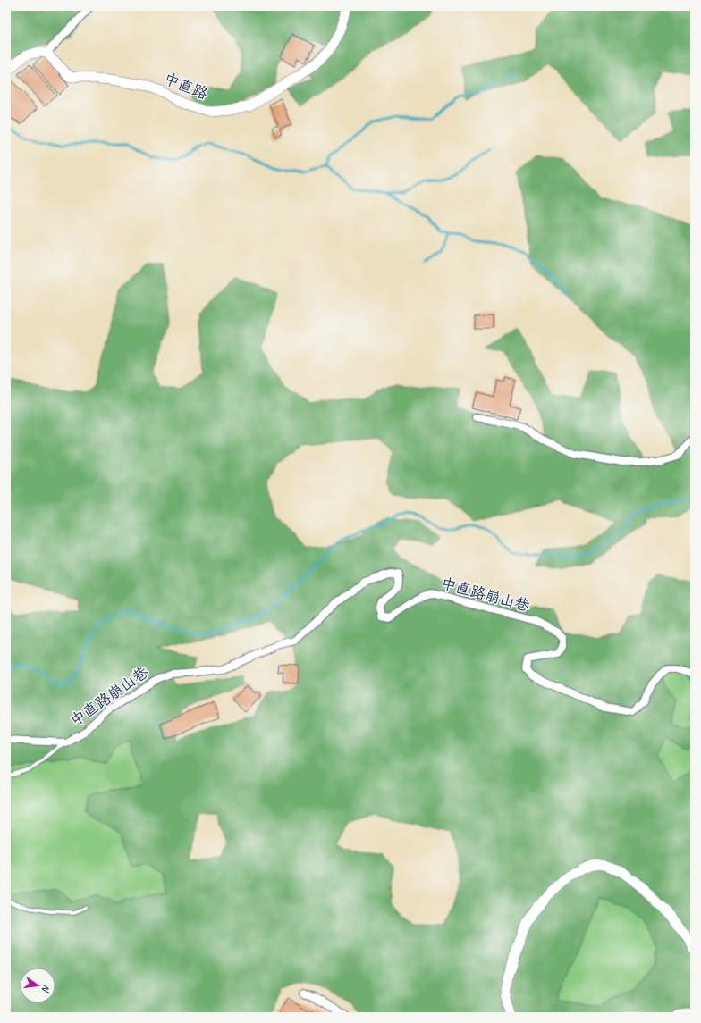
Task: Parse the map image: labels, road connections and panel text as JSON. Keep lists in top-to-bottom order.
{
  "streets": {
    "street": ["中直路", "中直路崩山巷"]
  },
  "north": "right"
}
